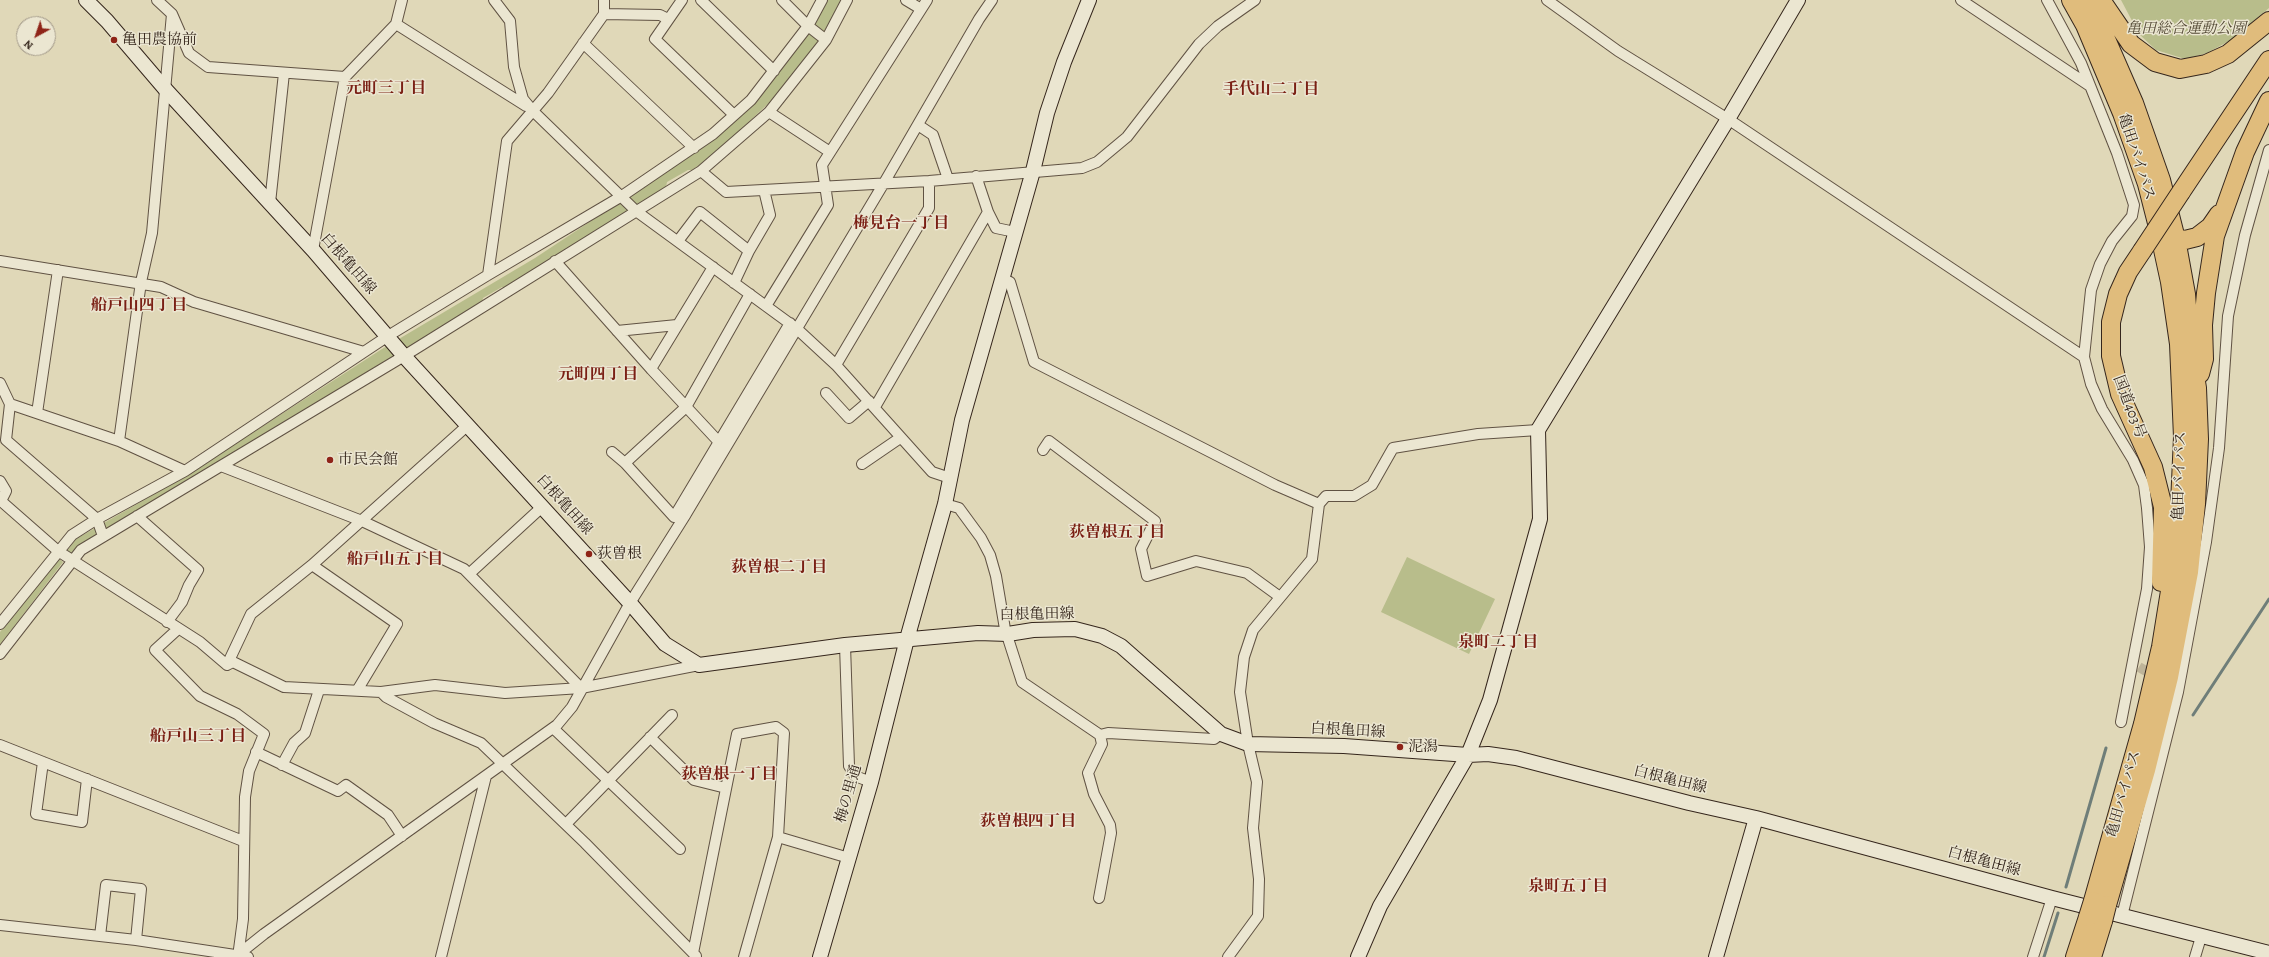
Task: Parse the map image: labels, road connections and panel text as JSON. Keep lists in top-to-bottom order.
{
  "streets": {
    "highway": ["亀田バイパス", "国道403号"],
    "main road": ["白根亀田線", "梅の里通"]
  },
  "crossings": [
    ["亀田バイパス", "国道403号"],
    ["白根亀田線", "梅の里通"]
  ],
  "districts": [
    "元町三丁目",
    "手代山二丁目",
    "梅見台一丁目",
    "船戸山四丁目",
    "元町四丁目",
    "荻曽根五丁目",
    "船戸山五丁目",
    "荻曽根二丁目",
    "泉町二丁目",
    "船戸山三丁目",
    "荻曽根一丁目",
    "荻曽根四丁目",
    "泉町五丁目"
  ],
  "parks": ["亀田総合運動公園"],
  "places": [
    "亀田農協前",
    "市民会館",
    "荻曽根",
    "泥潟"
  ],
  "north": "bottom left"
}
